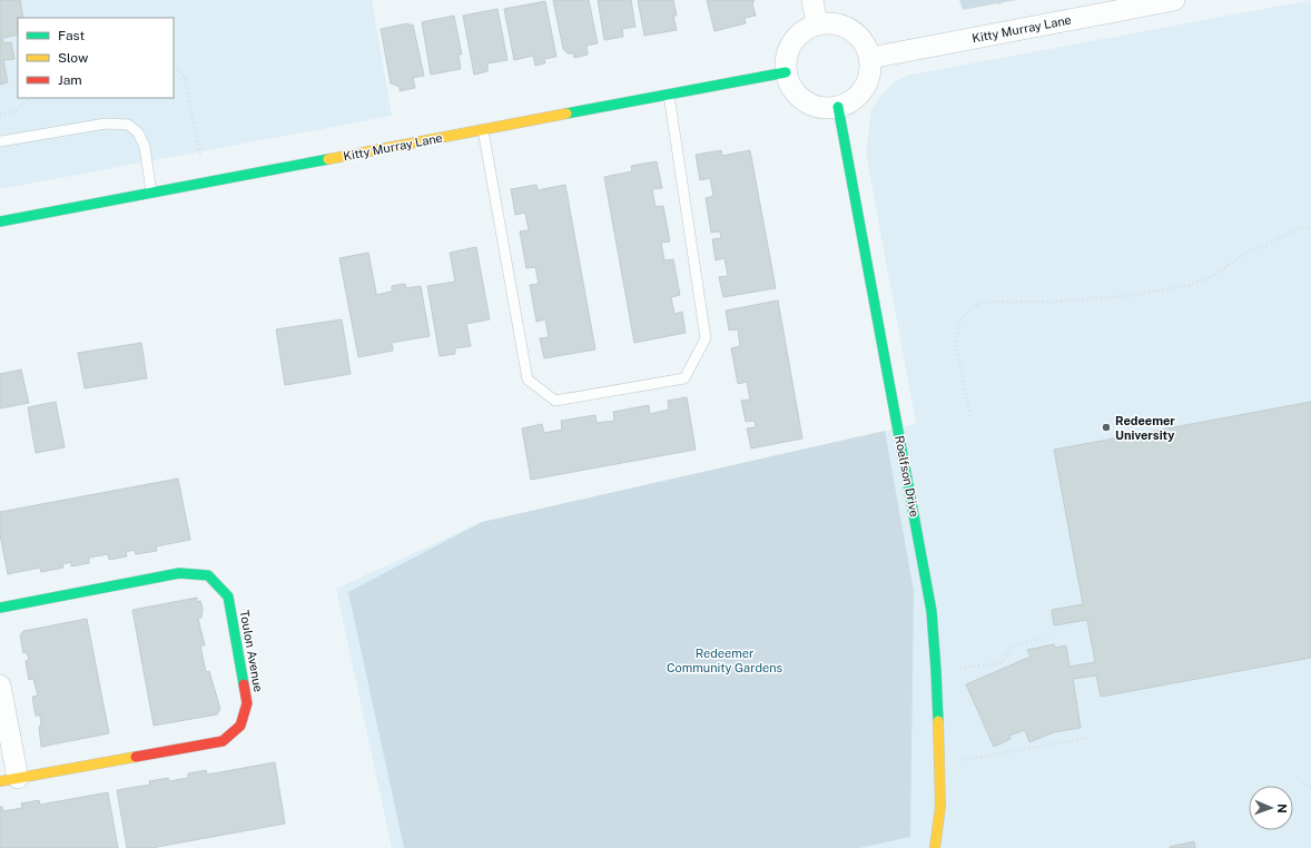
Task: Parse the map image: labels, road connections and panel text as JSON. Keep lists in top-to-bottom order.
{
  "streets": {
    "street": ["Kitty Murray Lane", "Roelfson Drive", "Toulon Avenue"]
  },
  "crossings": [
    ["Kitty Murray Lane", "Roelfson Drive"]
  ],
  "parks": ["Redeemer Community Gardens"],
  "places": ["Redeemer University"],
  "legend": ["Fast", "Slow", "Jam"],
  "north": "right"
}
